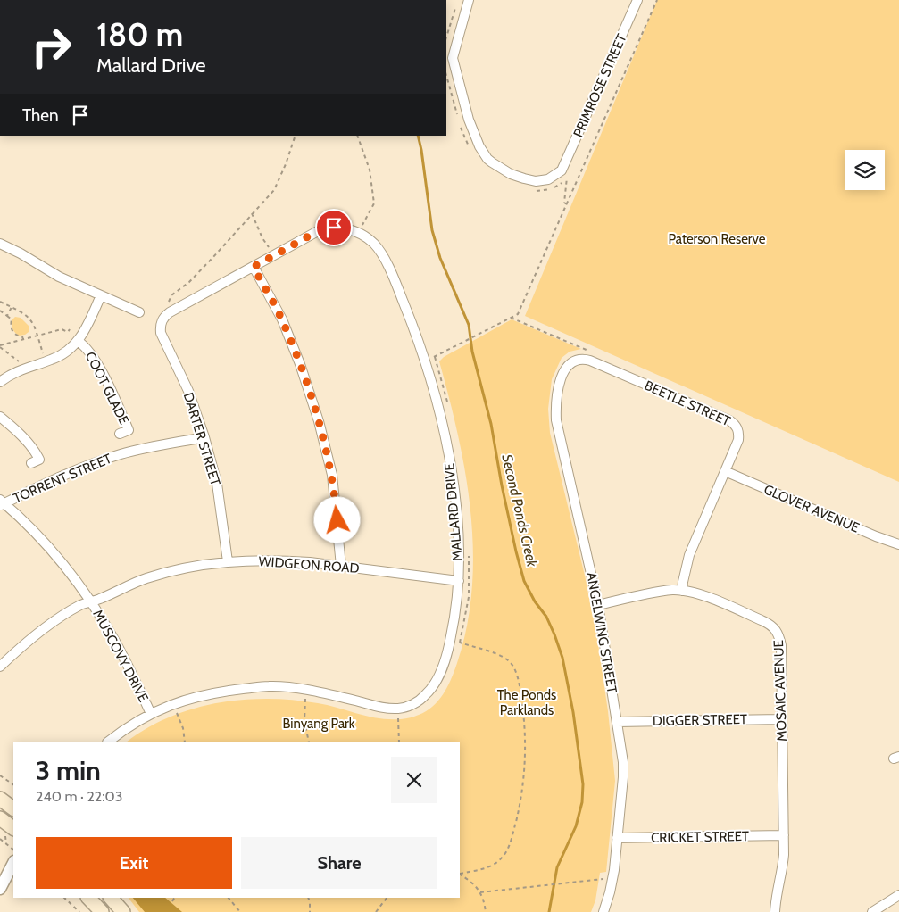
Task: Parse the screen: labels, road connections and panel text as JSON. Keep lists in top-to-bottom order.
{
  "streets": {
    "street": [
      "PRIMROSE STREET",
      "COOT GLADE",
      "BEETLE STREET",
      "DARTER STREET",
      "TORRENT STREET",
      "GLOVER AVENUE",
      "MALLARD DRIVE",
      "WIDGEON ROAD",
      "ANGELWING STREET",
      "MUSCOVY DRIVE",
      "MOSAIC AVENUE",
      "DIGGER STREET",
      "CRICKET STREET"
    ]
  },
  "crossings": [
    ["BEETLE STREET", "GLOVER AVENUE"],
    ["BEETLE STREET", "ANGELWING STREET"],
    ["BEETLE STREET", "MOSAIC AVENUE"],
    ["DARTER STREET", "TORRENT STREET"],
    ["DARTER STREET", "MALLARD DRIVE"],
    ["DARTER STREET", "WIDGEON ROAD"],
    ["TORRENT STREET", "MUSCOVY DRIVE"],
    ["MALLARD DRIVE", "WIDGEON ROAD"],
    ["MALLARD DRIVE", "MUSCOVY DRIVE"],
    ["WIDGEON ROAD", "MUSCOVY DRIVE"],
    ["ANGELWING STREET", "MOSAIC AVENUE"],
    ["ANGELWING STREET", "DIGGER STREET"],
    ["ANGELWING STREET", "CRICKET STREET"],
    ["MOSAIC AVENUE", "DIGGER STREET"],
    ["MOSAIC AVENUE", "CRICKET STREET"]
  ],
  "water": ["Second Ponds Creek"],
  "parks": ["Paterson Reserve", "The Ponds Parklands", "Binyang Park"],
  "page": {
    "turn": ["180 m", "Mallard Drive"],
    "then": "Then",
    "heading": ["3 min", "240 m · 22:03"],
    "buttons": ["Exit", "Share"]
  }
}
